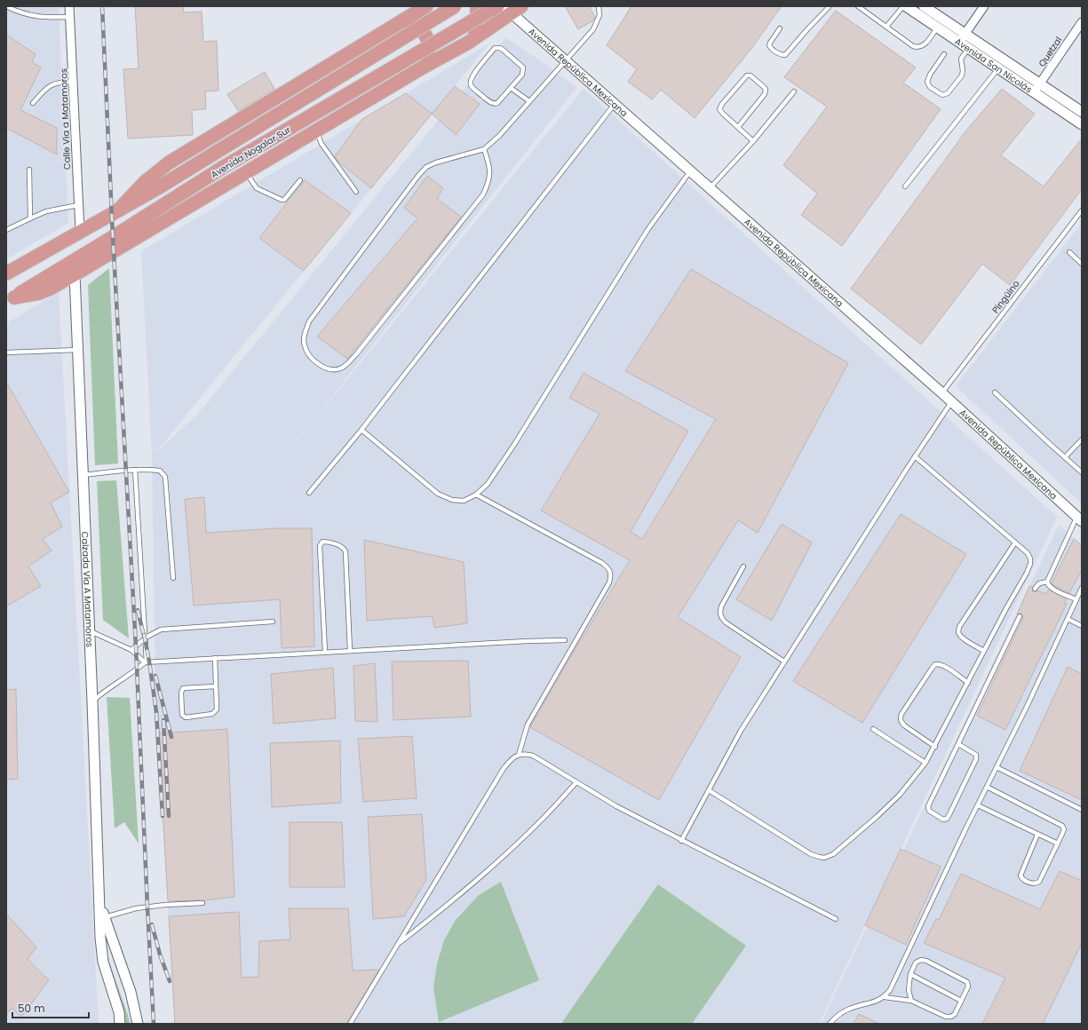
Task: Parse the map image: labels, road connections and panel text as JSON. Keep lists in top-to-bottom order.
{
  "streets": {
    "highway": ["Avenida Nogalar Sur"],
    "street": [
      "Quetzal",
      "Avenida San Nicolás",
      "Avenida República Mexicana",
      "Calle Vía a Matamoros",
      "Calzada Vía A Matamoros"
    ],
    "lane": ["Pingüino"]
  },
  "crossings": [
    ["Quetzal", "Avenida San Nicolás"],
    ["Avenida República Mexicana", "Pingüino"],
    ["Calle Vía a Matamoros", "Avenida Nogalar Sur"]
  ],
  "scale_bar": "50 m"
}
